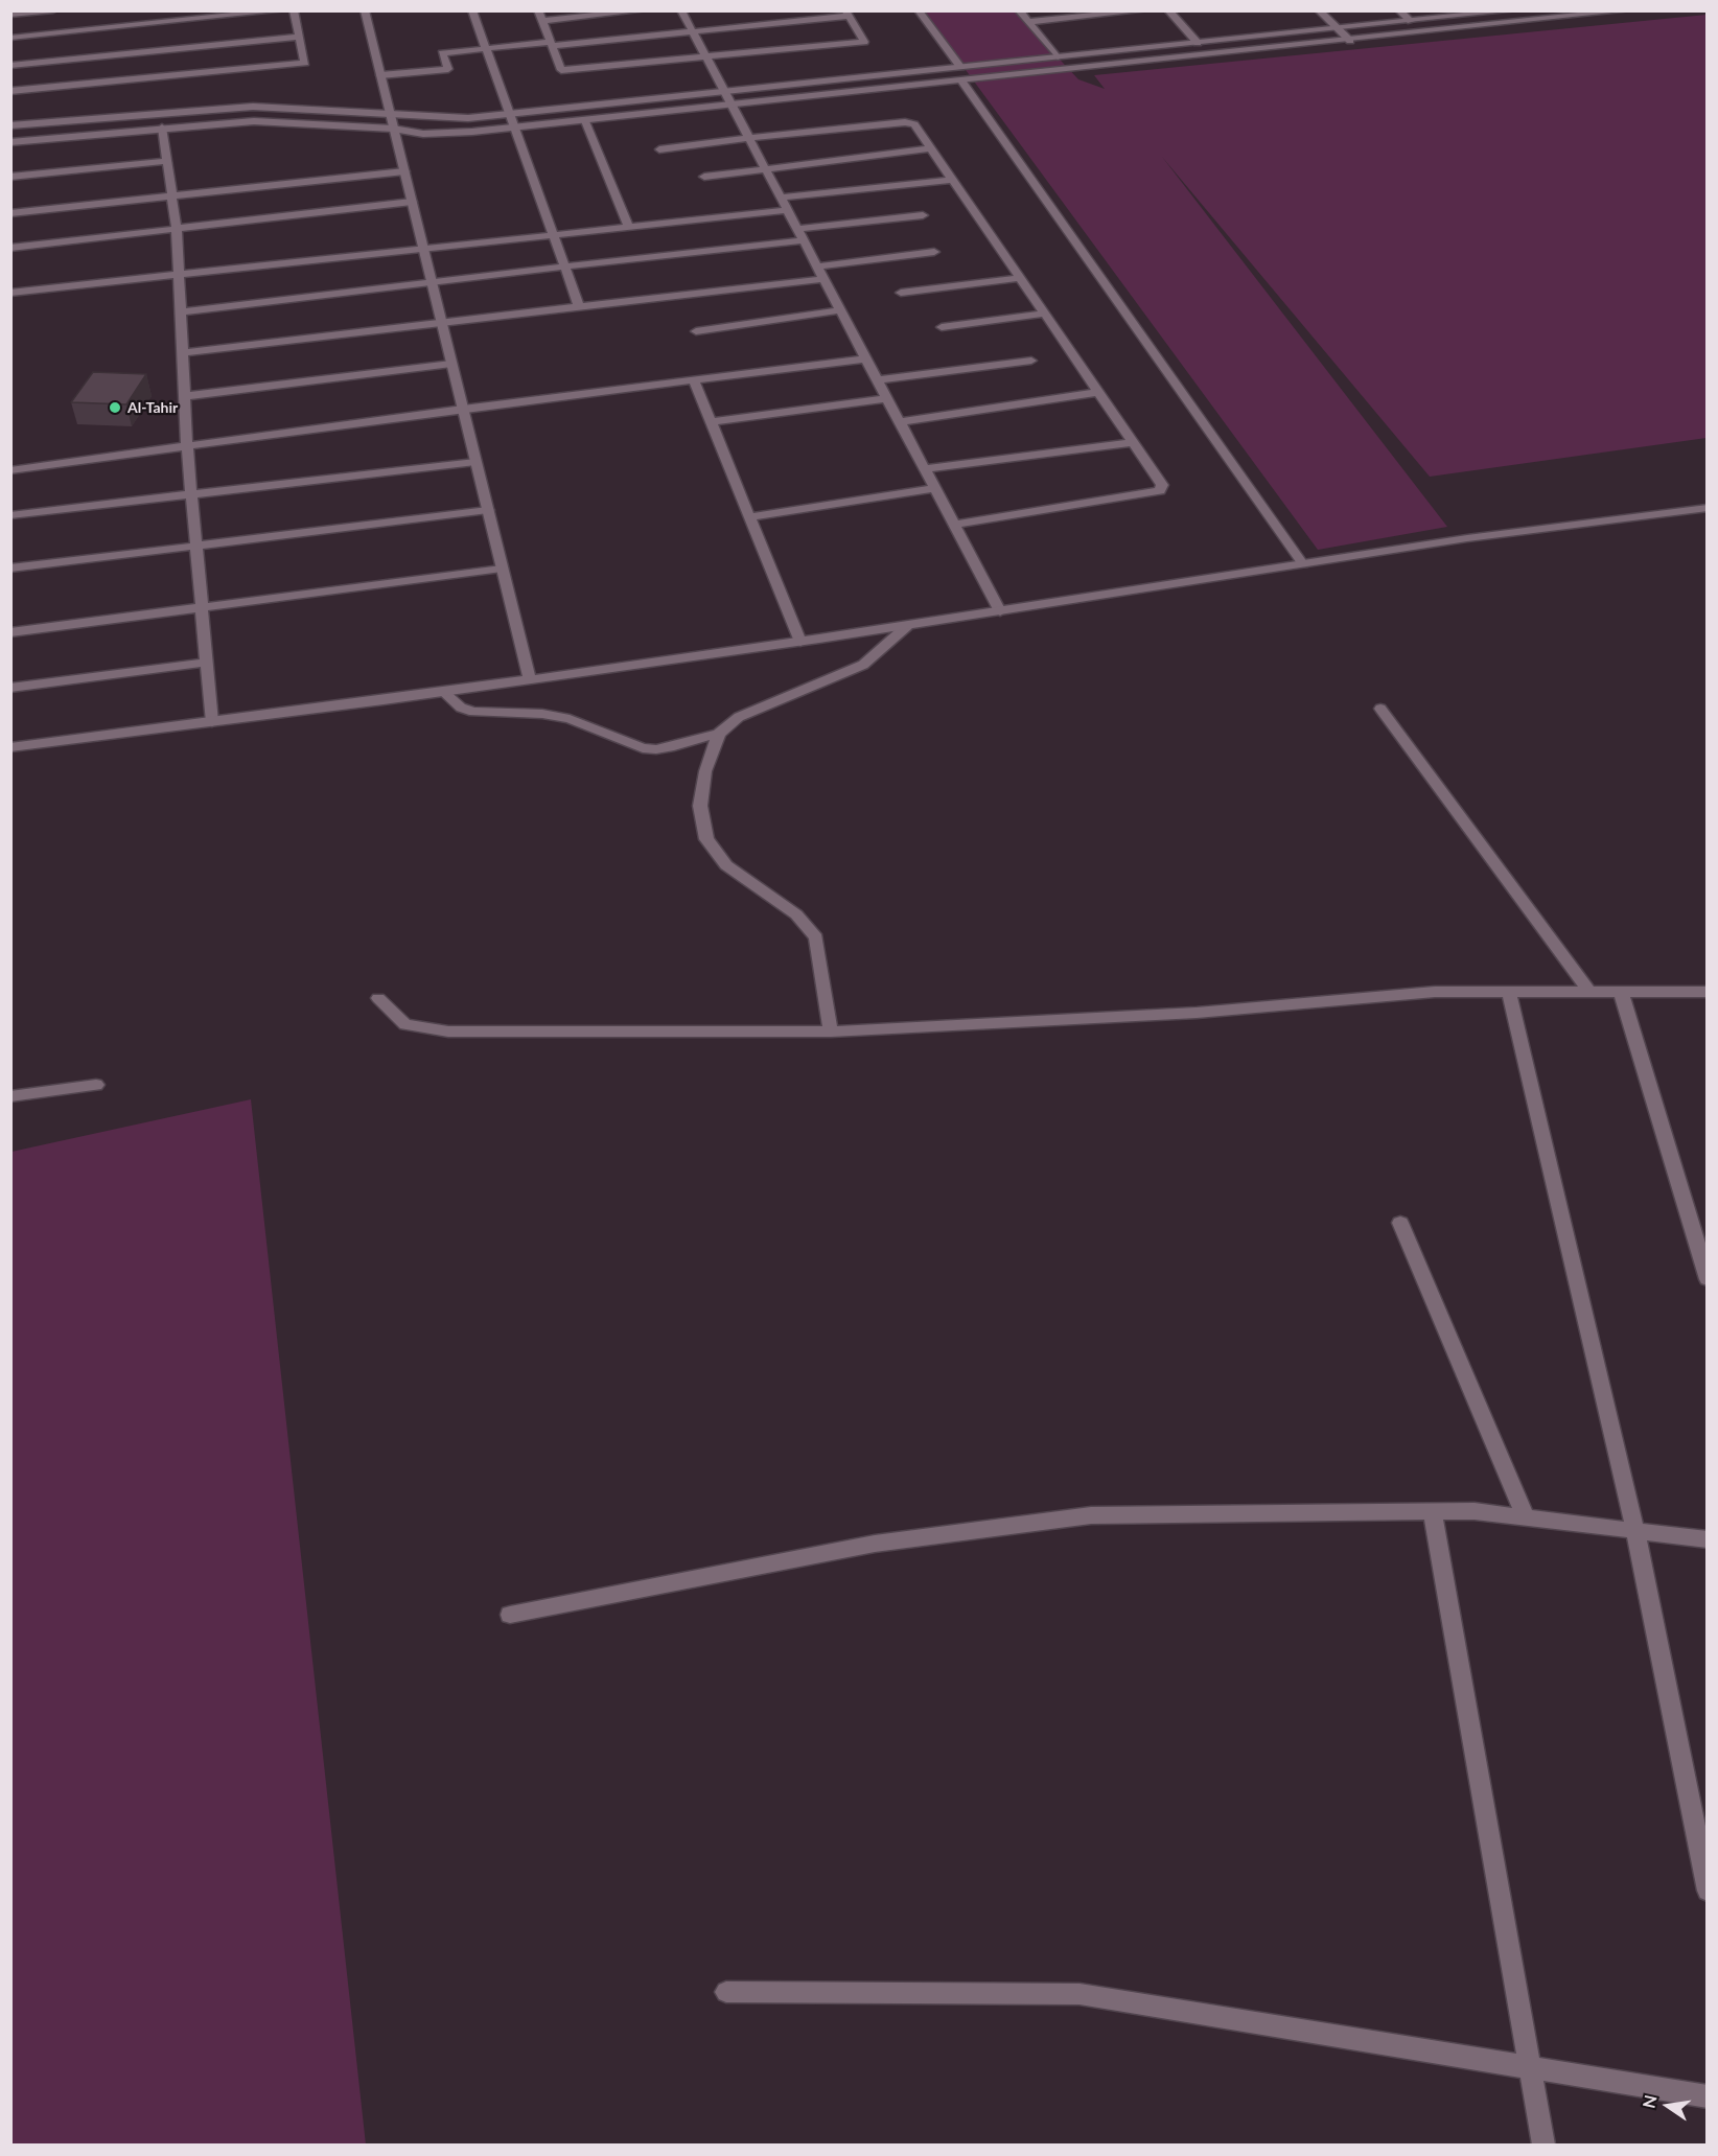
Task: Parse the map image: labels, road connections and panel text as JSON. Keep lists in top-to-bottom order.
{
  "places": ["Al-Tahir"],
  "north": "left"
}
